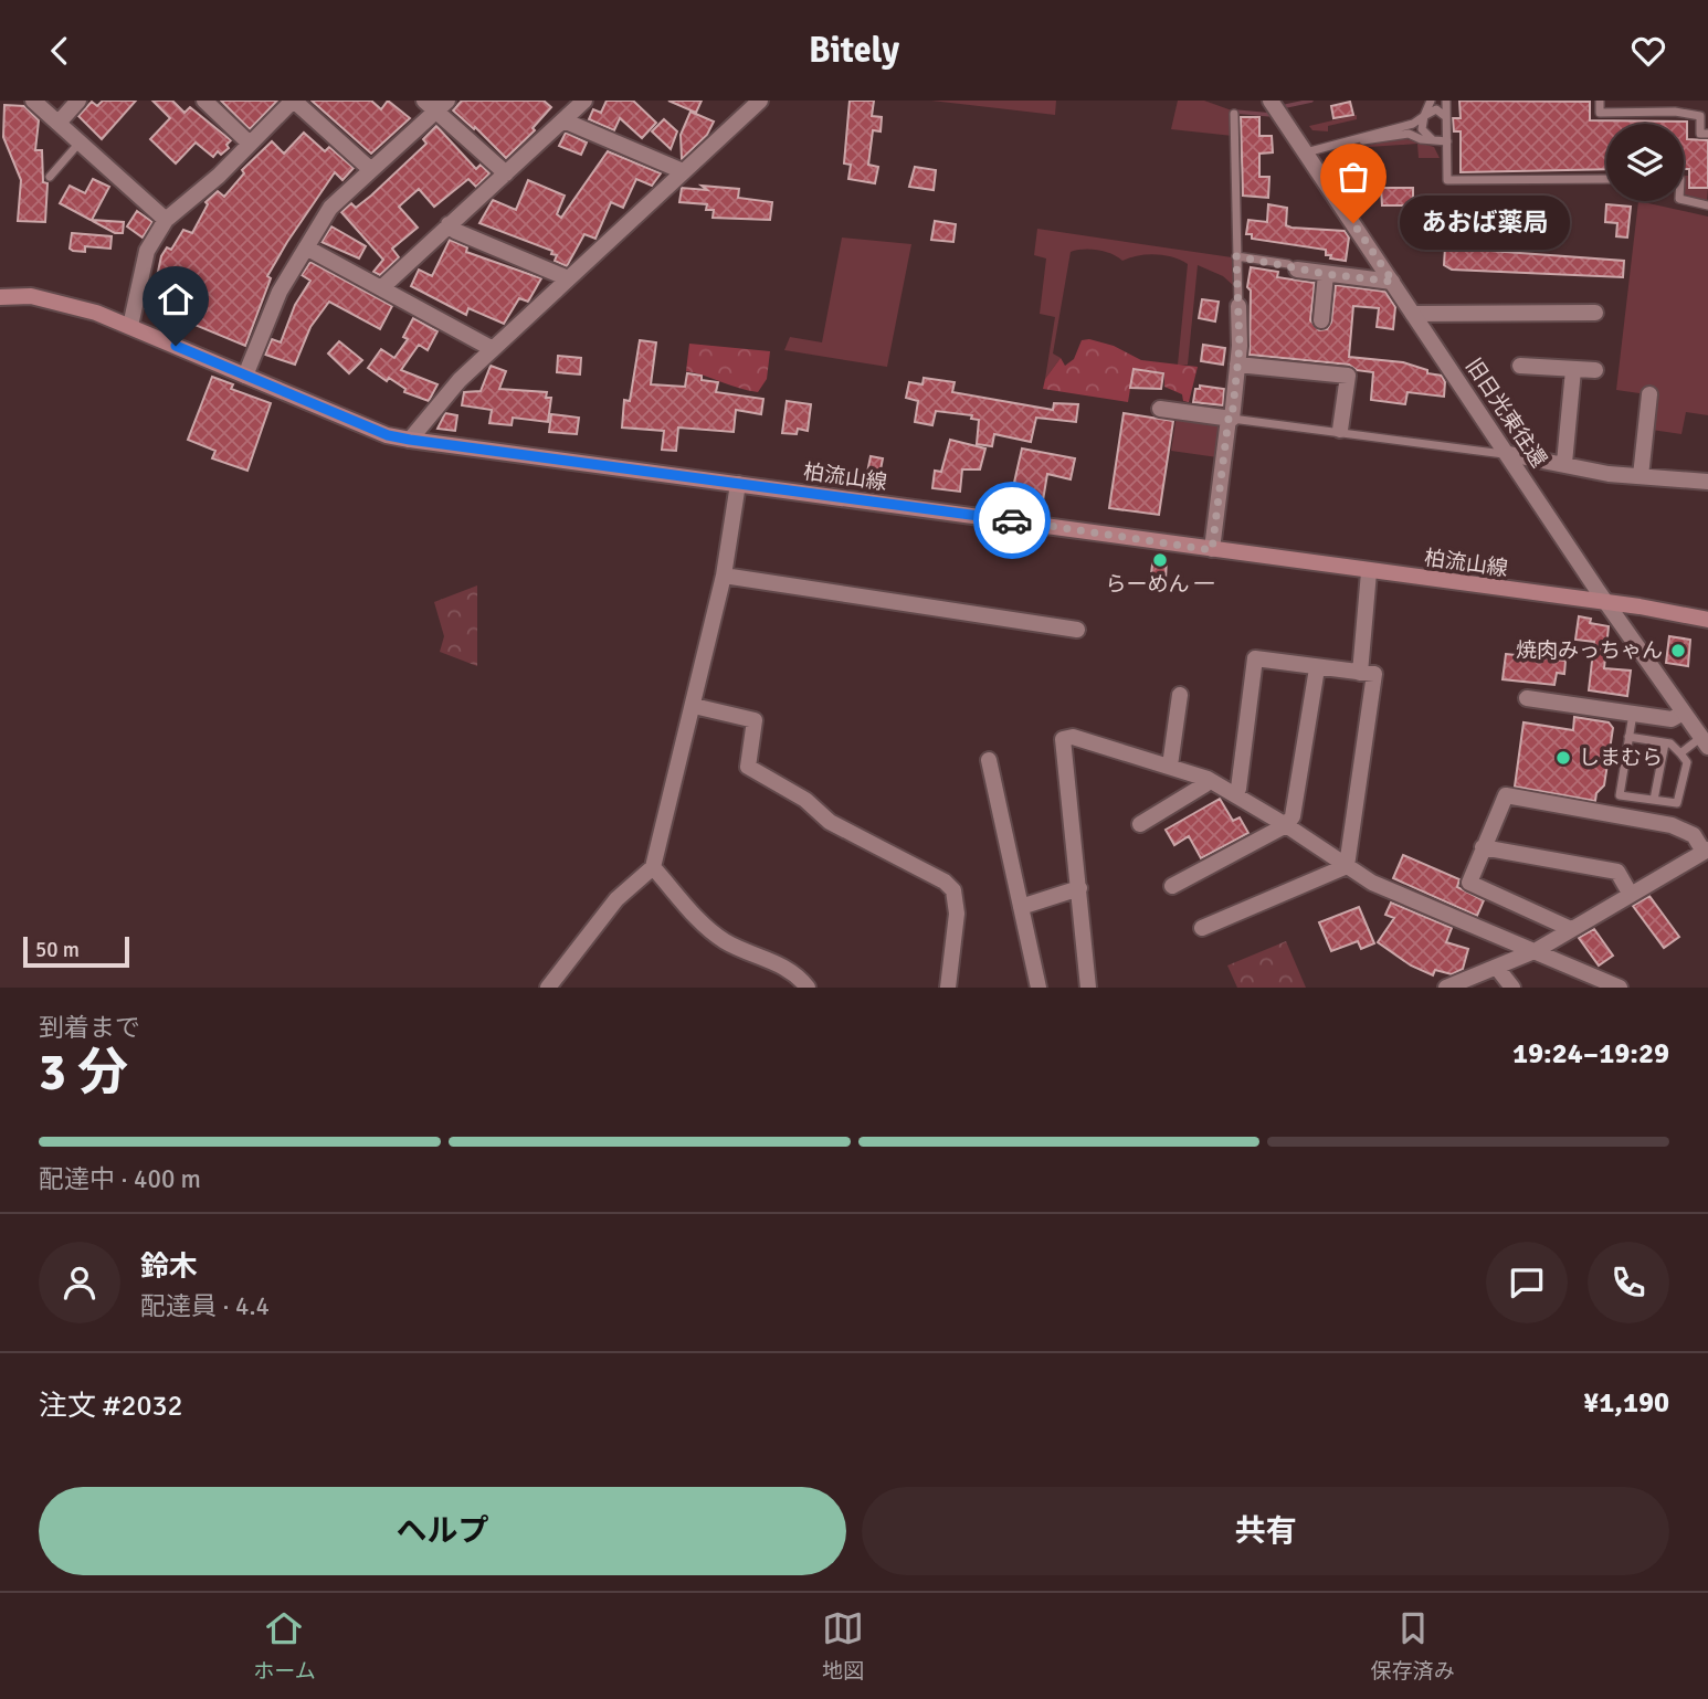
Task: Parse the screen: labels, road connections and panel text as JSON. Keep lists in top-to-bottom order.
{
  "streets": {
    "main road": ["柏流山線"],
    "street": ["旧日光東往還"]
  },
  "crossings": [
    ["旧日光東往還", "柏流山線"]
  ],
  "places": [
    "あおば薬局",
    "らーめん 一",
    "焼肉みっちゃん",
    "しまむら"
  ],
  "scale_bar": "50 m",
  "page": {
    "header": "Bitely",
    "bubble": "あおば薬局",
    "scale": "50 m",
    "heading": ["3 分", "到着まで", "19:24–19:29"],
    "panel": [
      "鈴木",
      "配達員 · 4.4",
      "注文 #2032",
      "¥1,190"
    ],
    "bar": "配達中 · 400 m",
    "buttons": ["ヘルプ", "共有"],
    "tabs": ["ホーム", "地図", "保存済み"]
  }
}
